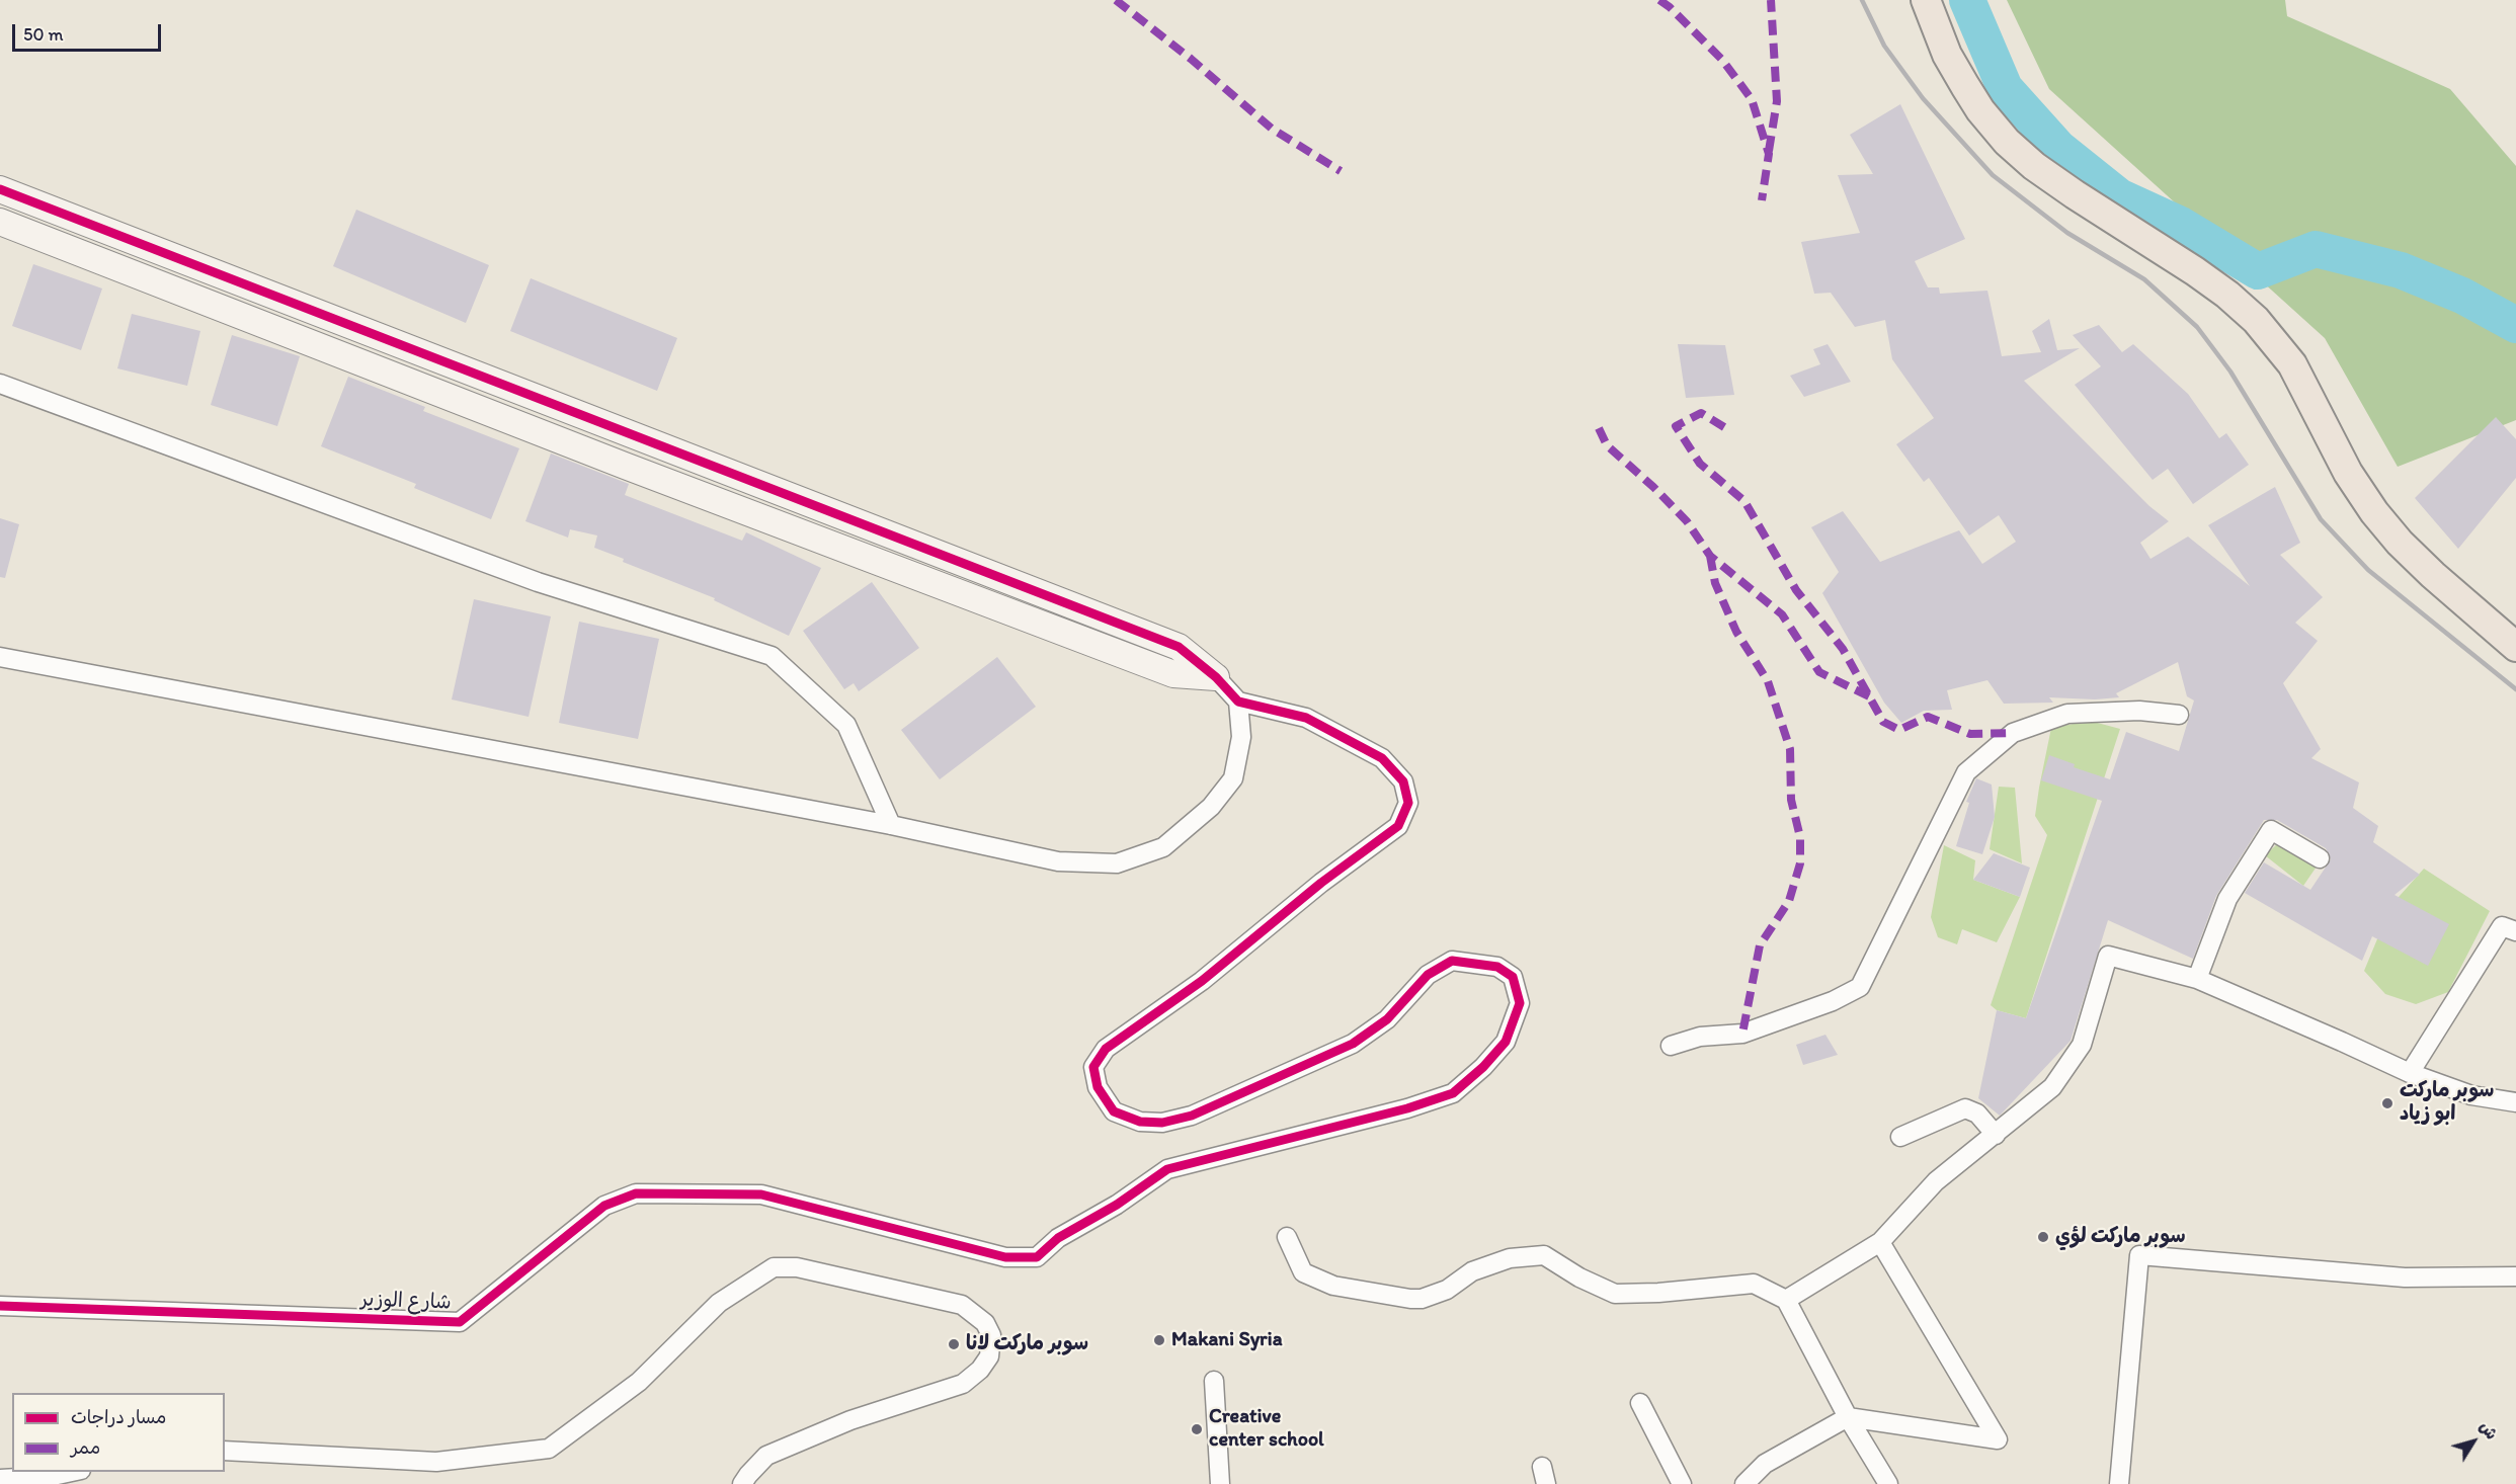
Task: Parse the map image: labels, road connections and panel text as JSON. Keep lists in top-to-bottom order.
{
  "streets": {
    "street": ["شارع الوزير"]
  },
  "places": [
    "سوبر ماركت ابو زياد",
    "سوبر ماركت لؤي",
    "Makani Syria",
    "سوبر ماركت لانا",
    "Creative center school"
  ],
  "legend": ["مسار دراجات", "ممر"],
  "scale_bar": "50 m",
  "north": "top right"
}
